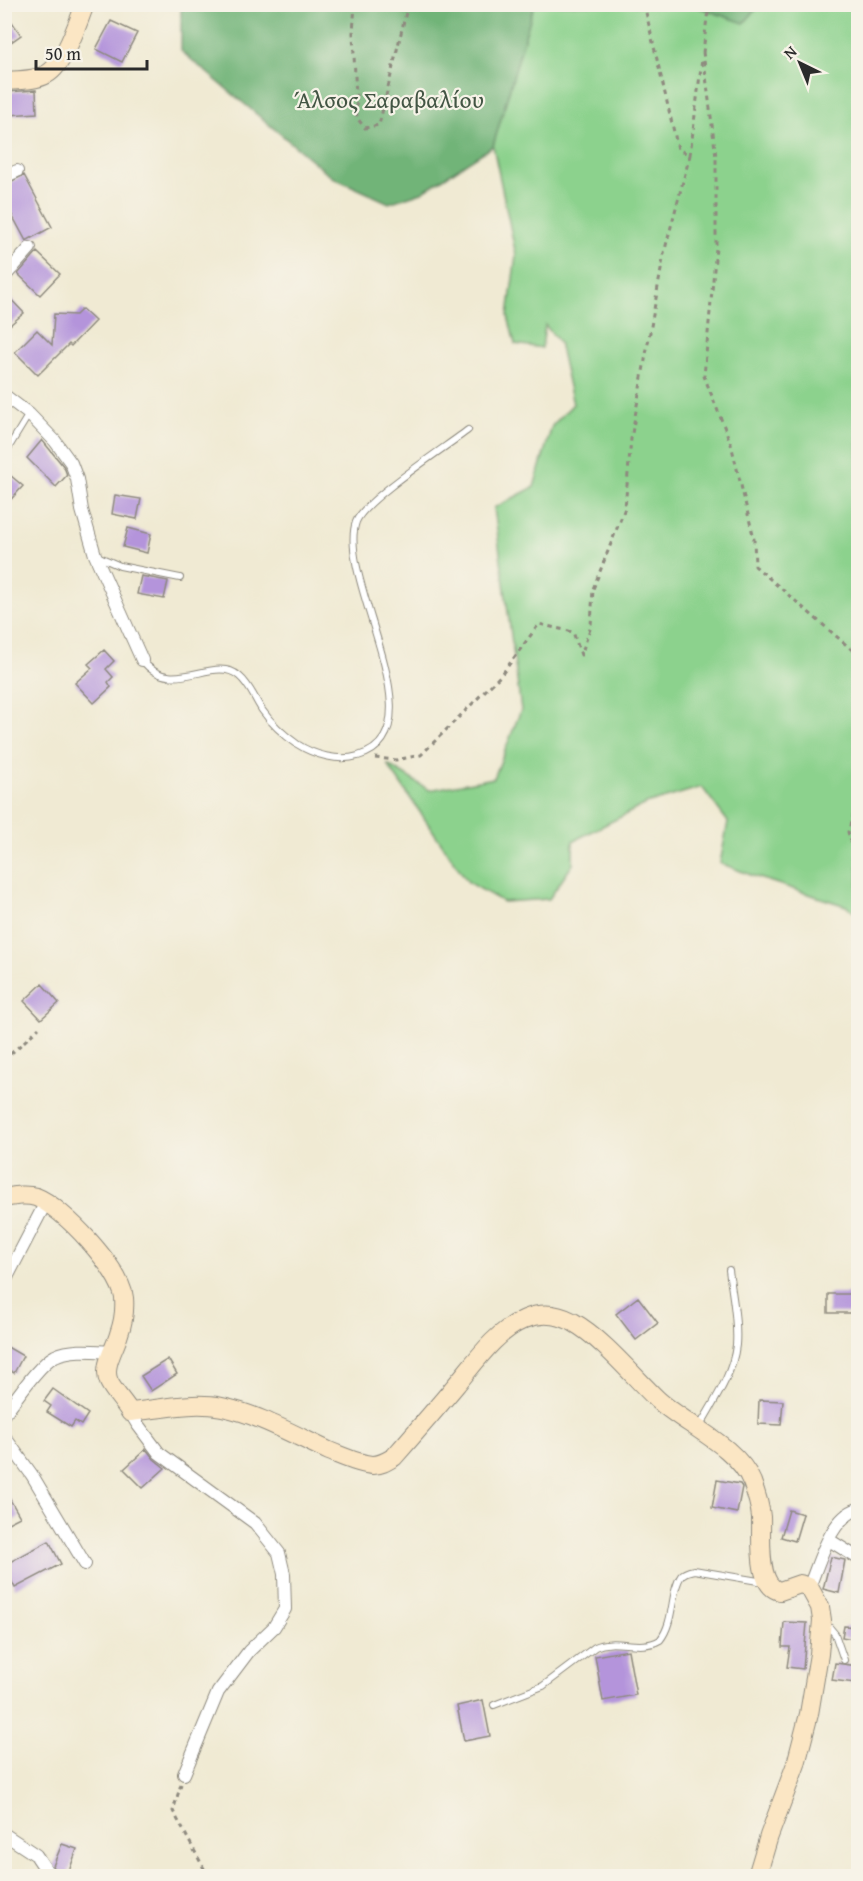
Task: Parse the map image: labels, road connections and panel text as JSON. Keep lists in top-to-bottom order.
{
  "parks": ["Άλσος Σαραβαλίου"],
  "scale_bar": "50 m",
  "north": "top left"
}
